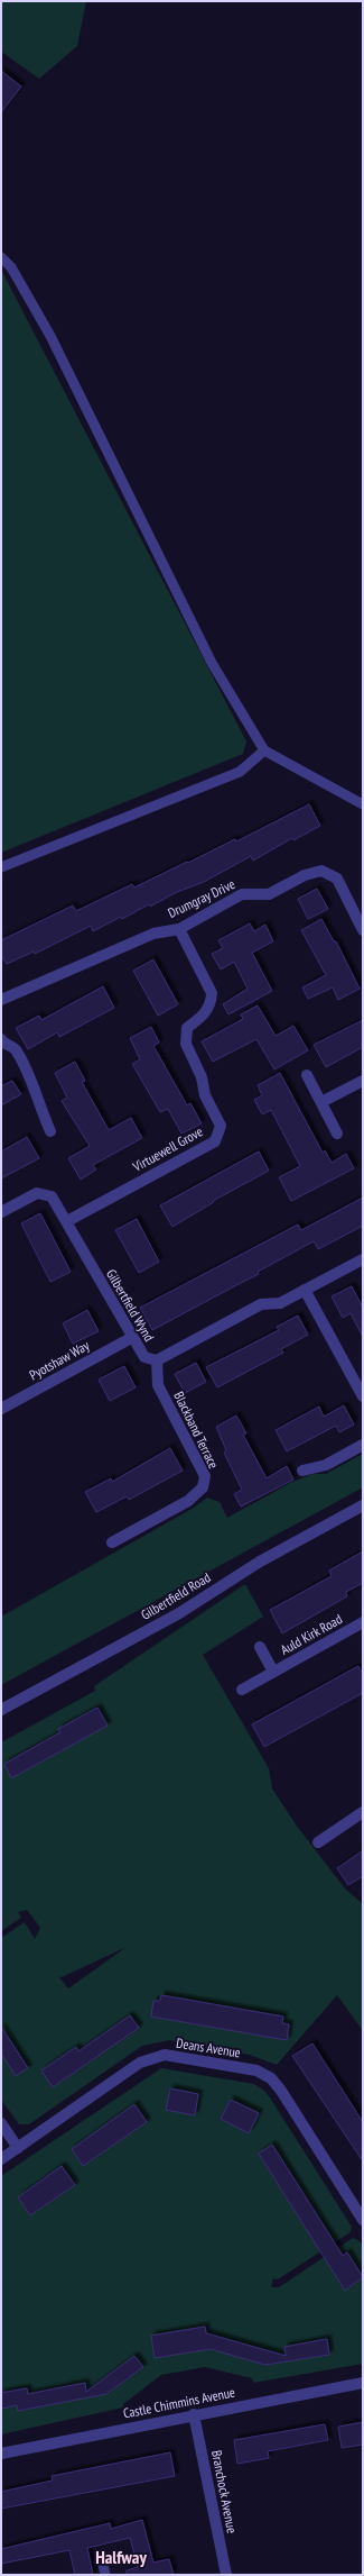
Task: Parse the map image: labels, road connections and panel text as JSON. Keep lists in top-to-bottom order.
{
  "streets": {
    "street": [
      "Drumgray Drive",
      "Virtuewell Grove",
      "Gilbertfield Wynd",
      "Pyotshaw Way",
      "Blackband Terrace",
      "Gilbertfield Road",
      "Auld Kirk Road",
      "Deans Avenue",
      "Castle Chimmins Avenue",
      "Branchock Avenue"
    ]
  },
  "crossings": [
    ["Drumgray Drive", "Virtuewell Grove"],
    ["Virtuewell Grove", "Gilbertfield Wynd"],
    ["Gilbertfield Wynd", "Pyotshaw Way"],
    ["Gilbertfield Wynd", "Blackband Terrace"],
    ["Castle Chimmins Avenue", "Branchock Avenue"]
  ],
  "districts": ["Halfway"]
}
